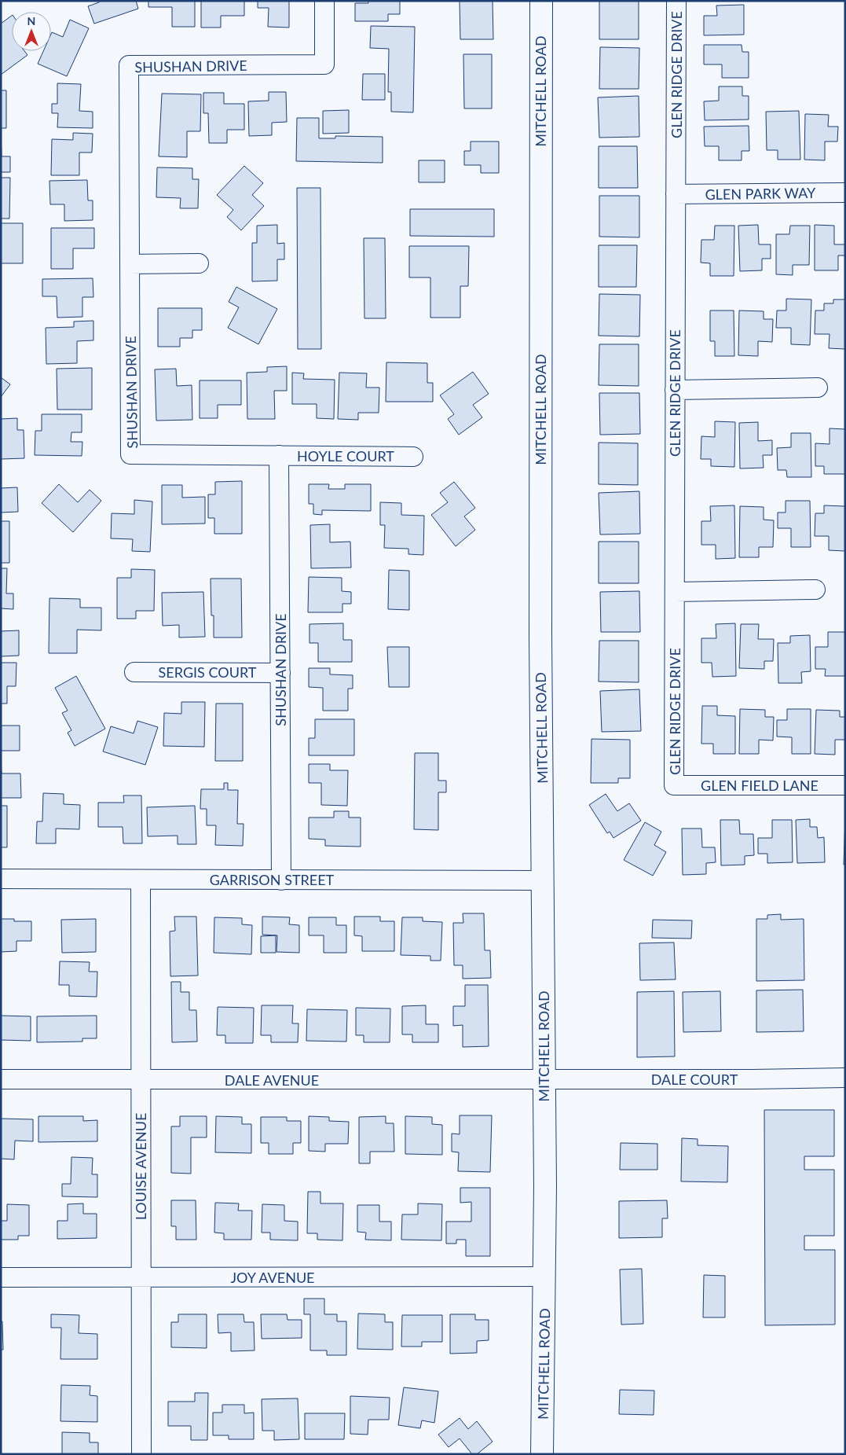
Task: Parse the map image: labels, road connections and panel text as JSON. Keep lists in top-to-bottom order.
{
  "streets": {
    "main road": ["MITCHELL ROAD"],
    "street": [
      "SHUSHAN DRIVE",
      "GLEN RIDGE DRIVE",
      "GLEN PARK WAY",
      "HOYLE COURT",
      "SERGIS COURT",
      "GLEN FIELD LANE",
      "GARRISON STREET",
      "DALE COURT",
      "DALE AVENUE",
      "LOUISE AVENUE",
      "JOY AVENUE"
    ]
  },
  "crossings": [
    ["SHUSHAN DRIVE", "HOYLE COURT"],
    ["SHUSHAN DRIVE", "SERGIS COURT"],
    ["SHUSHAN DRIVE", "GARRISON STREET"],
    ["GLEN RIDGE DRIVE", "GLEN PARK WAY"],
    ["GLEN RIDGE DRIVE", "GLEN FIELD LANE"],
    ["MITCHELL ROAD", "GARRISON STREET"],
    ["MITCHELL ROAD", "DALE COURT"],
    ["MITCHELL ROAD", "DALE AVENUE"],
    ["MITCHELL ROAD", "JOY AVENUE"],
    ["GARRISON STREET", "LOUISE AVENUE"],
    ["DALE COURT", "DALE AVENUE"],
    ["DALE AVENUE", "LOUISE AVENUE"],
    ["LOUISE AVENUE", "JOY AVENUE"]
  ],
  "north": "top"
}
